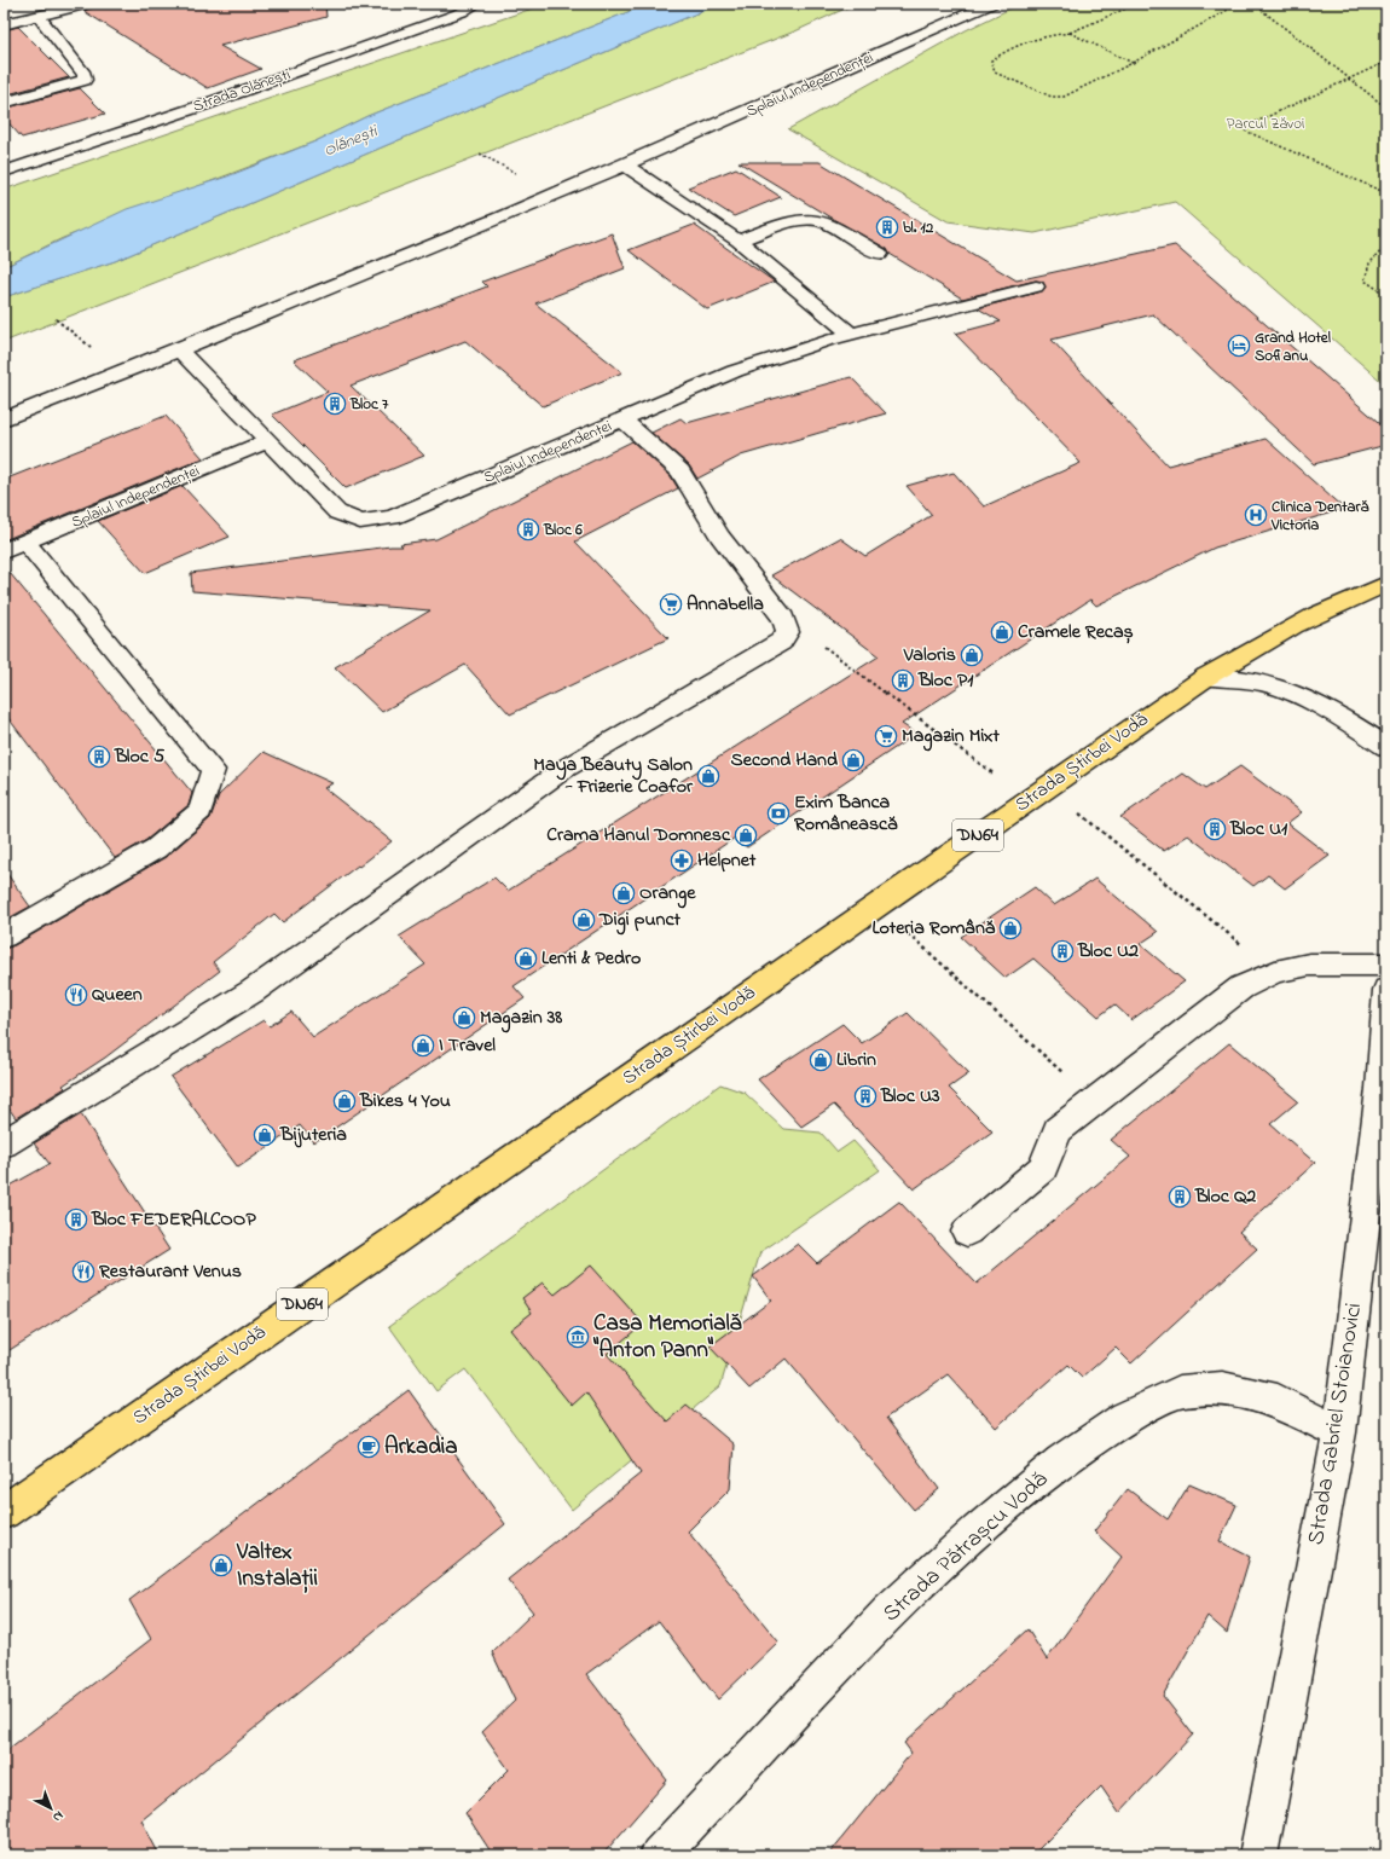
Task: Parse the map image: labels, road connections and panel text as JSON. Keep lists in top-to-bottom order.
{
  "streets": {
    "main road": ["Strada Știrbei Vodă", "DN64"],
    "street": [
      "Splaiul Independenței",
      "Strada Olănești",
      "Strada Gabriel Stoianovici",
      "Strada Pătrașcu Vodă"
    ]
  },
  "crossings": [
    ["Strada Gabriel Stoianovici", "Strada Pătrașcu Vodă"]
  ],
  "water": ["Olănești"],
  "parks": ["Parcul Zăvoi"],
  "places": {
    "building": [
      "bl. 12",
      "Bloc 7",
      "Bloc 6",
      "Bloc P1",
      "Bloc 5",
      "Bloc U1",
      "Bloc U2",
      "Bloc U3",
      "Bloc Q2",
      "Bloc FEDERALCOOP"
    ],
    "hotel": ["Grand Hotel Sofianu"],
    "hospital": ["Clinica Dentară Victoria"],
    "supermarket": ["Annabella", "Magazin Mixt"],
    "shop": [
      "Cramele Recaș",
      "Valoris",
      "Second Hand",
      "Maya Beauty Salon - Frizerie Coafor",
      "Crama Hanul Domnesc",
      "Orange",
      "Digi punct",
      "Loteria Română",
      "Lenti & Pedro",
      "Magazin 38",
      "I Travel",
      "Librin",
      "Bikes 4 You",
      "Bijuteria",
      "Valtex Instalații"
    ],
    "bank": ["Exim Banca Românească"],
    "pharmacy": ["Helpnet"],
    "restaurant": ["Queen", "Restaurant Venus"],
    "museum": ["Casa Memorială \"Anton Pann\""],
    "cafe": ["Arkadia"]
  },
  "north": "bottom right"
}
